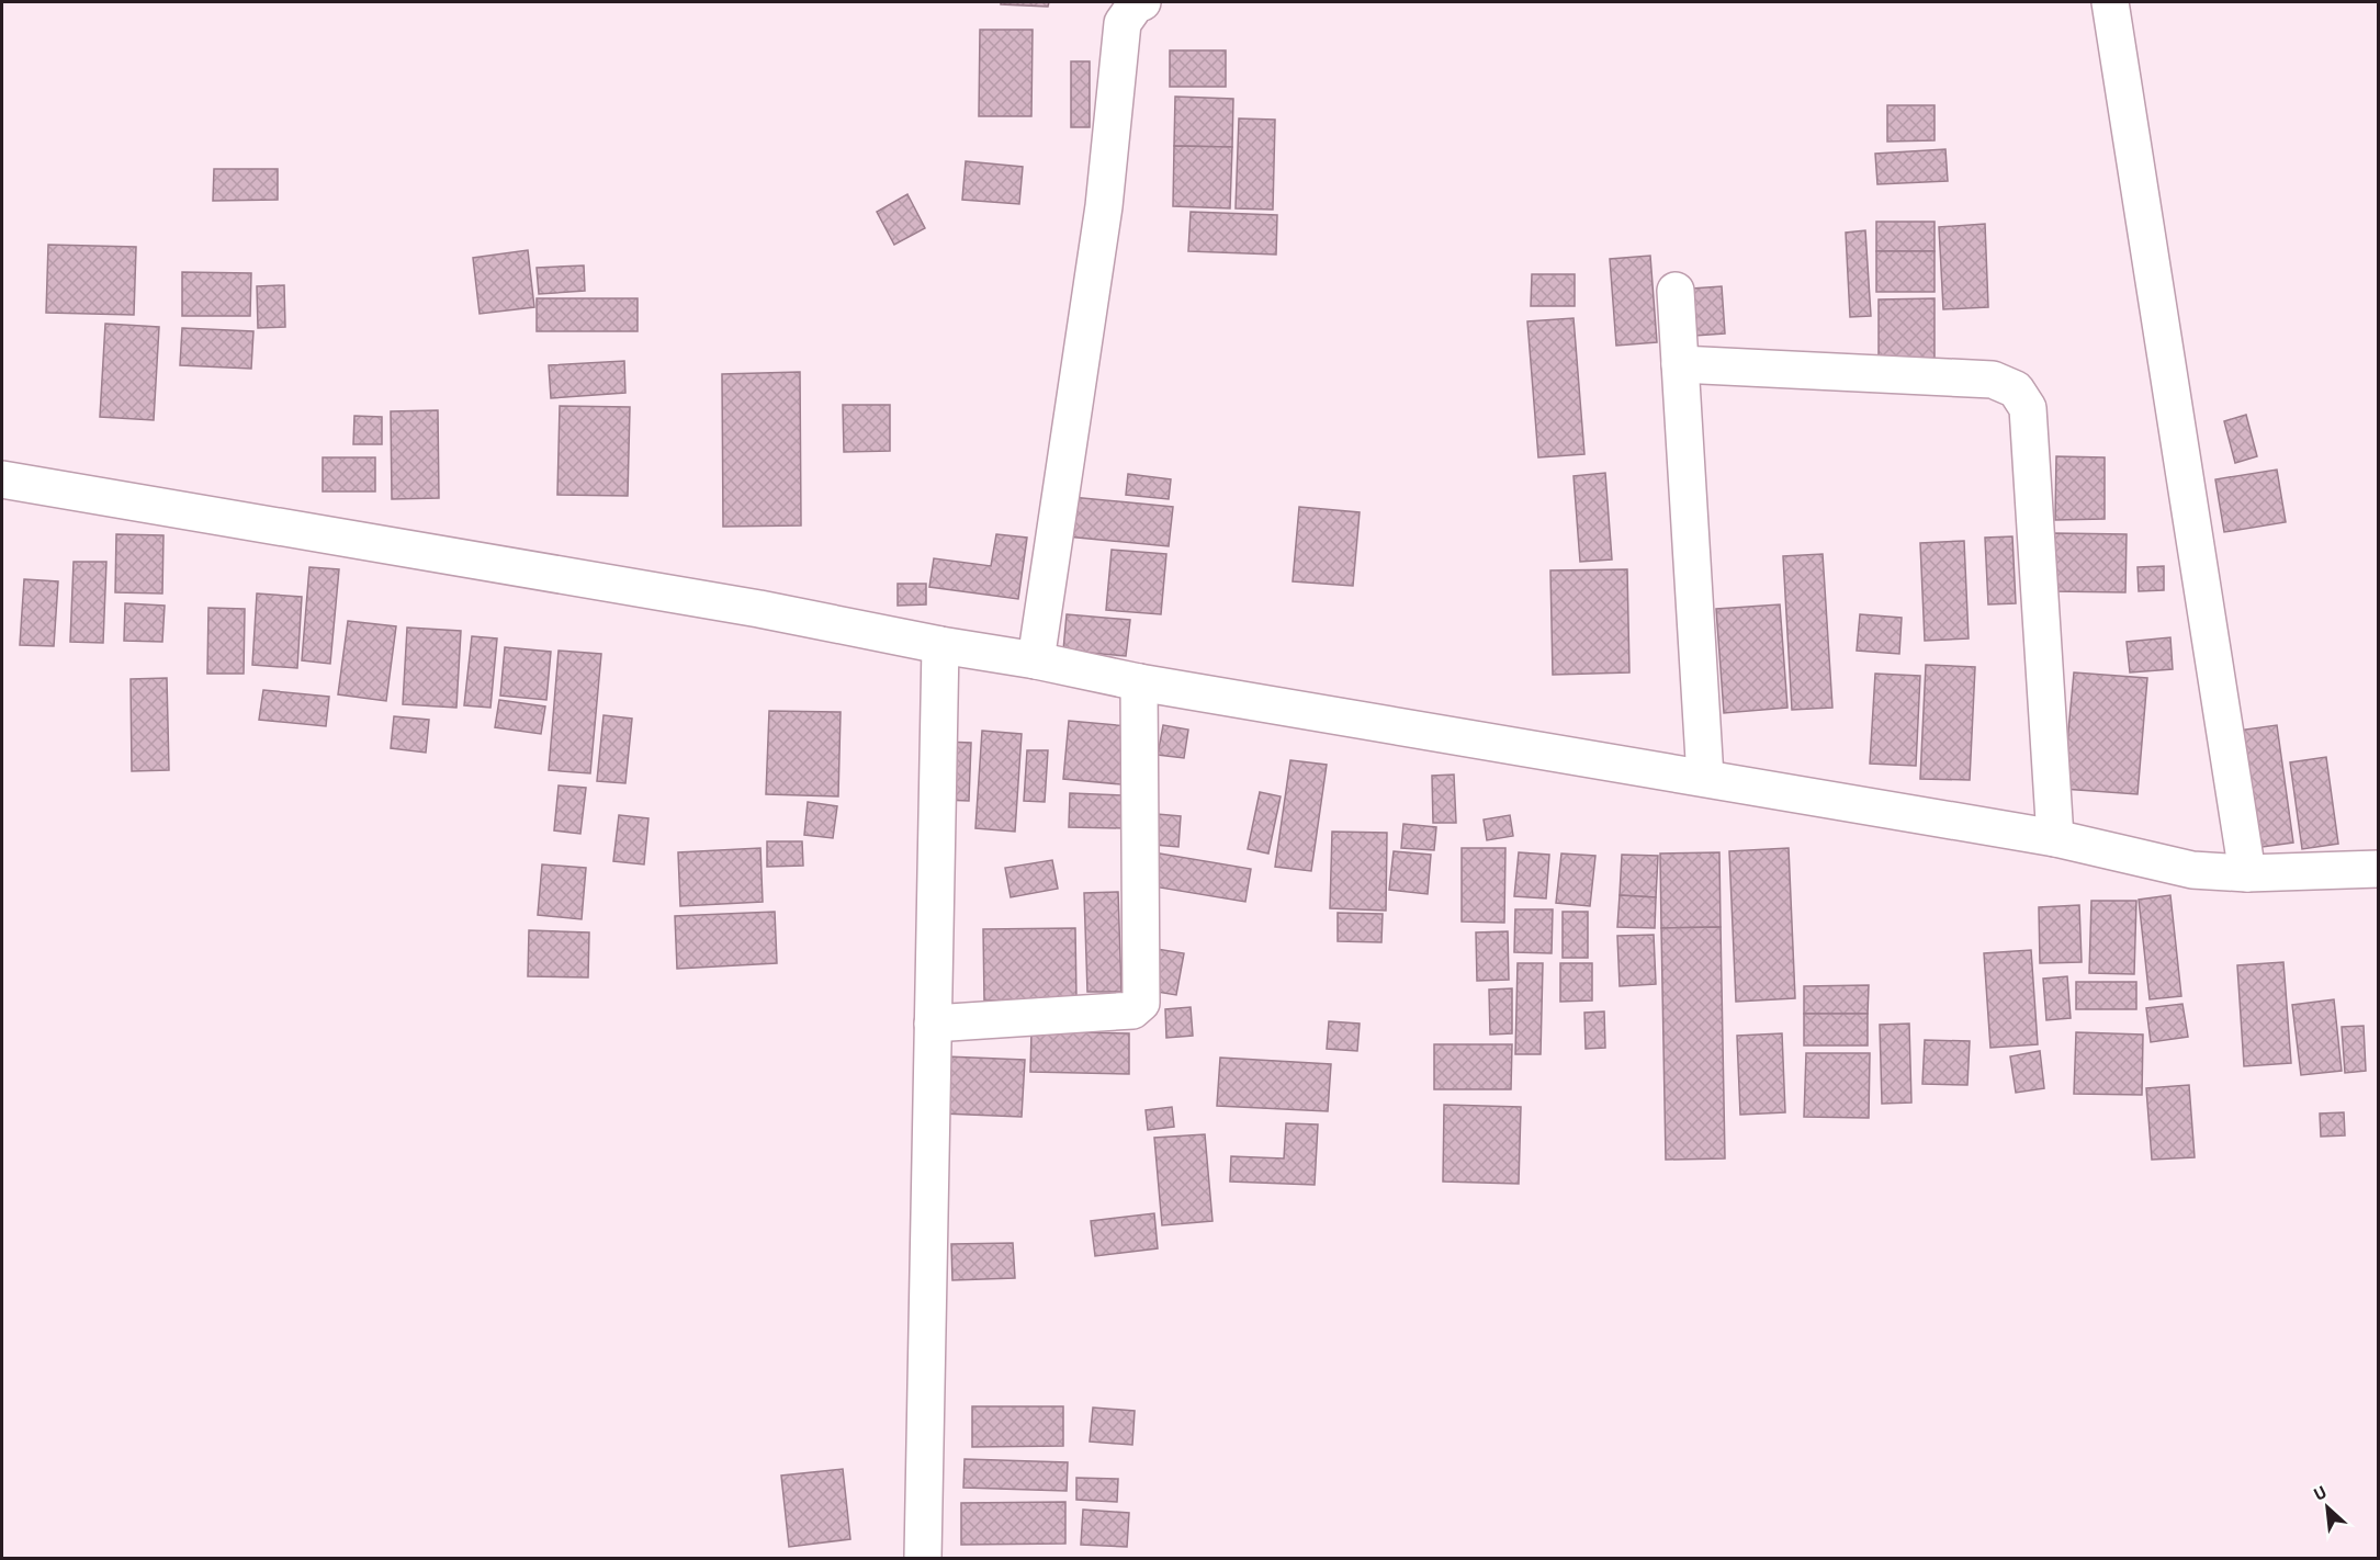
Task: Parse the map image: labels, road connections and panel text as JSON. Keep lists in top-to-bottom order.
{
  "north": "top left"
}
